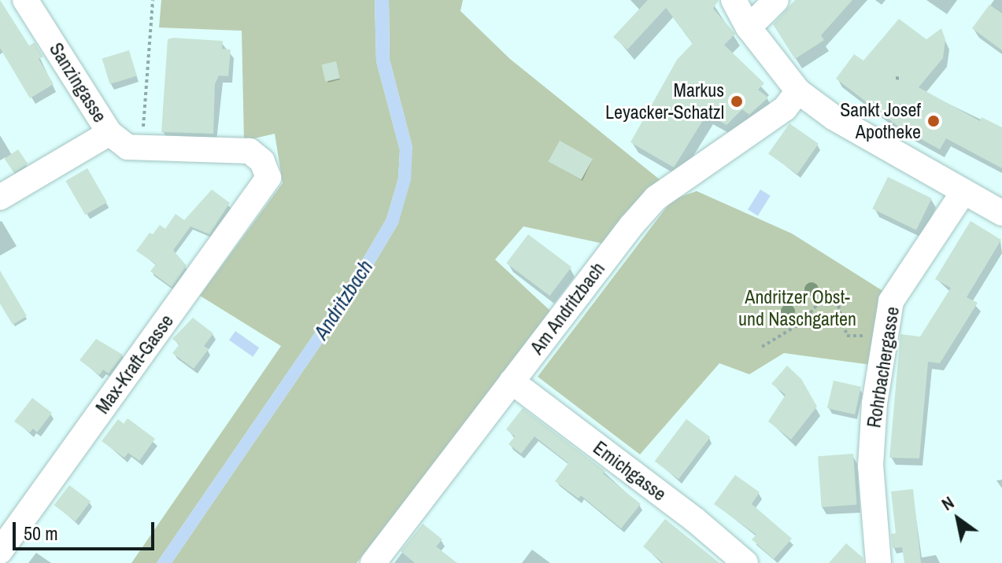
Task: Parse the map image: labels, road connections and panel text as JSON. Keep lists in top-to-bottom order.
{
  "streets": {
    "street": [
      "Sanzingasse",
      "Am Andritzbach",
      "Max-Kraft-Gasse",
      "Rohrbachergasse",
      "Emichgasse"
    ]
  },
  "crossings": [
    ["Sanzingasse", "Max-Kraft-Gasse"],
    ["Am Andritzbach", "Emichgasse"]
  ],
  "water": ["Andritzbach"],
  "parks": ["Andritzer Obst- und Naschgarten"],
  "places": ["Markus Leyacker-Schatzl", "Sankt Josef Apotheke"],
  "scale_bar": "50 m",
  "north": "top left"
}
